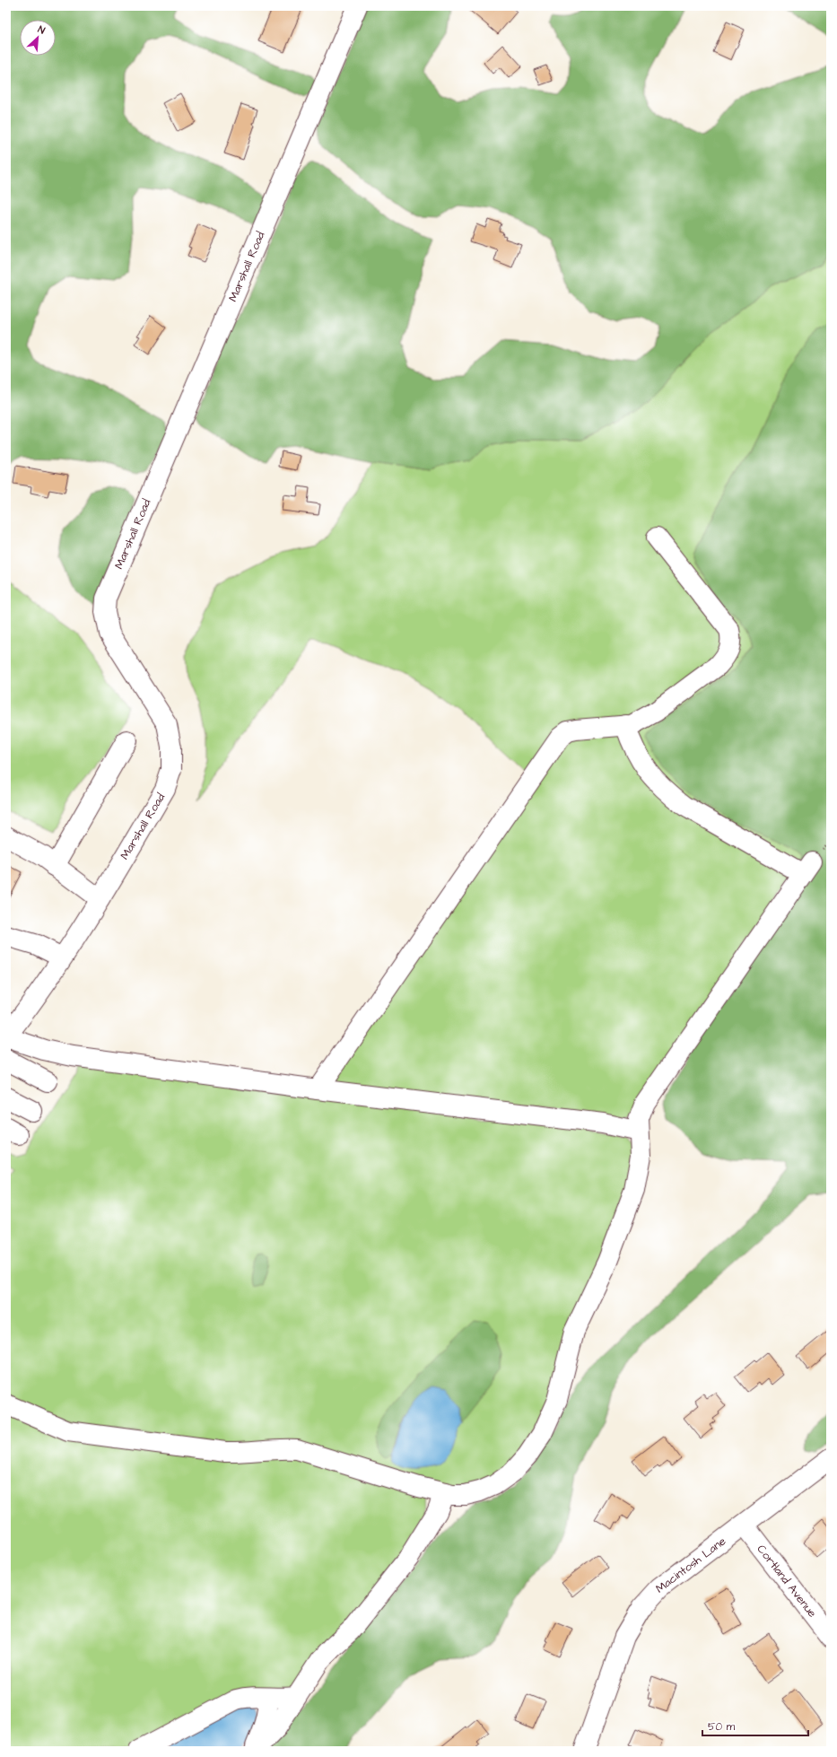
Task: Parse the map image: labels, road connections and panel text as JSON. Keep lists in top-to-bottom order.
{
  "streets": {
    "street": ["Marshall Road", "Macintosh Lane", "Cortland Avenue"]
  },
  "crossings": [
    ["Macintosh Lane", "Cortland Avenue"]
  ],
  "scale_bar": "50 m",
  "north": "top right"
}
